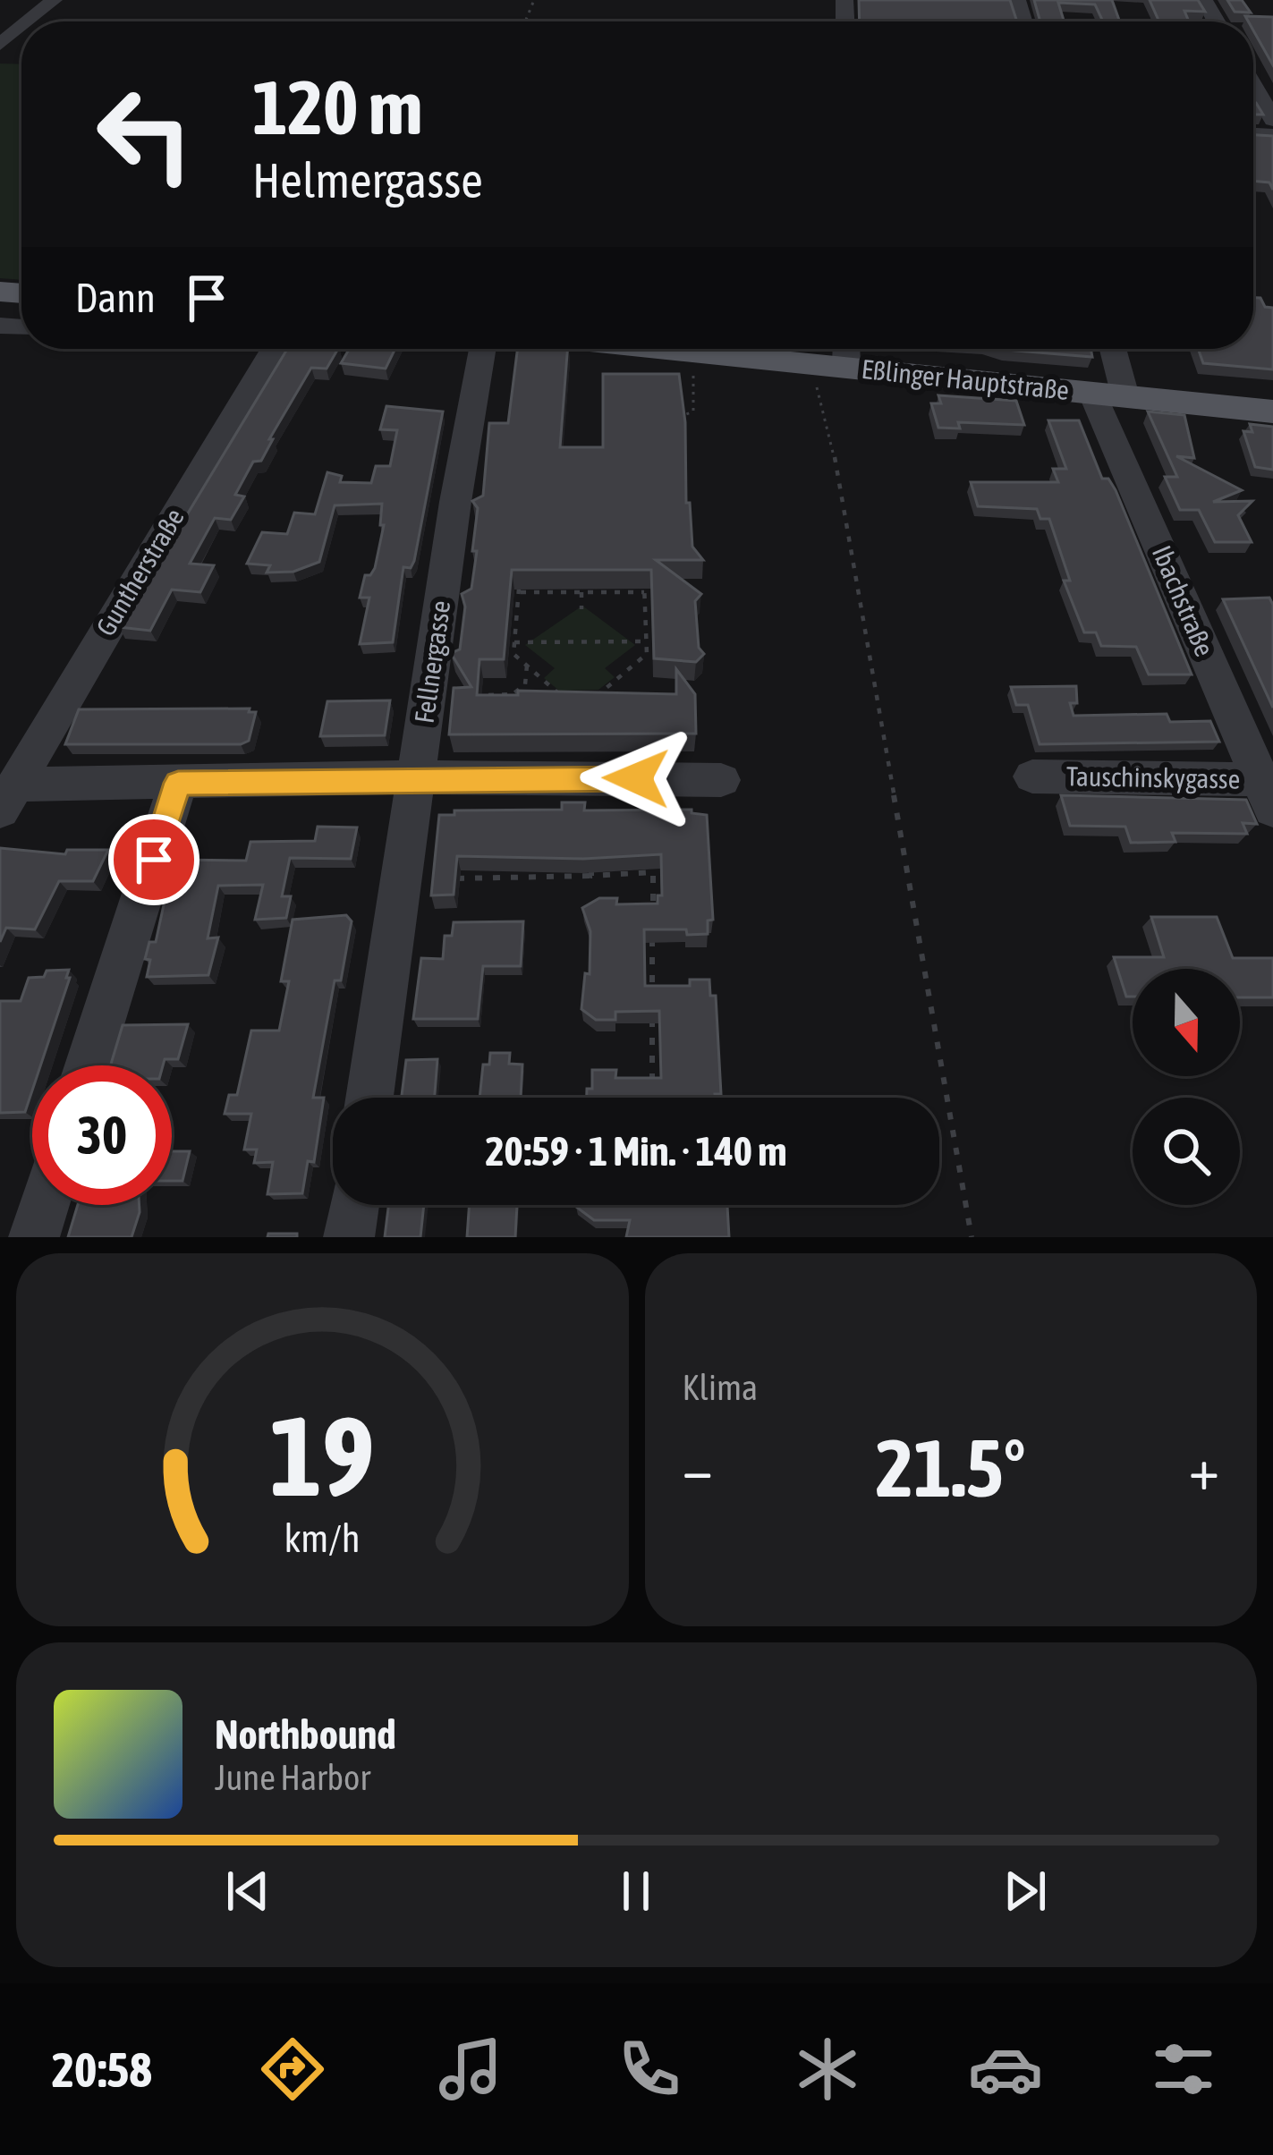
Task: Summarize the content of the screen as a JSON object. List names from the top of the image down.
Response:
{
  "streets": {
    "main road": ["Eßlinger Hauptstraße"],
    "street": [
      "Guntherstraße",
      "Ibachstraße",
      "Fellnergasse",
      "Tauschinskygasse"
    ]
  },
  "crossings": [
    ["Eßlinger Hauptstraße", "Ibachstraße"],
    ["Ibachstraße", "Tauschinskygasse"]
  ],
  "north": "bottom",
  "page": {
    "turn": ["120 m", "Helmergasse"],
    "then": "Dann",
    "limit": "30",
    "trip": "20:59 · 1 Min. · 140 m",
    "tile": "Klima",
    "heat": ["−", "21.5°", "+"],
    "song": ["Northbound", "June Harbor"],
    "tabs": "20:58",
    "gauge": ["19", "km/h"]
  }
}
